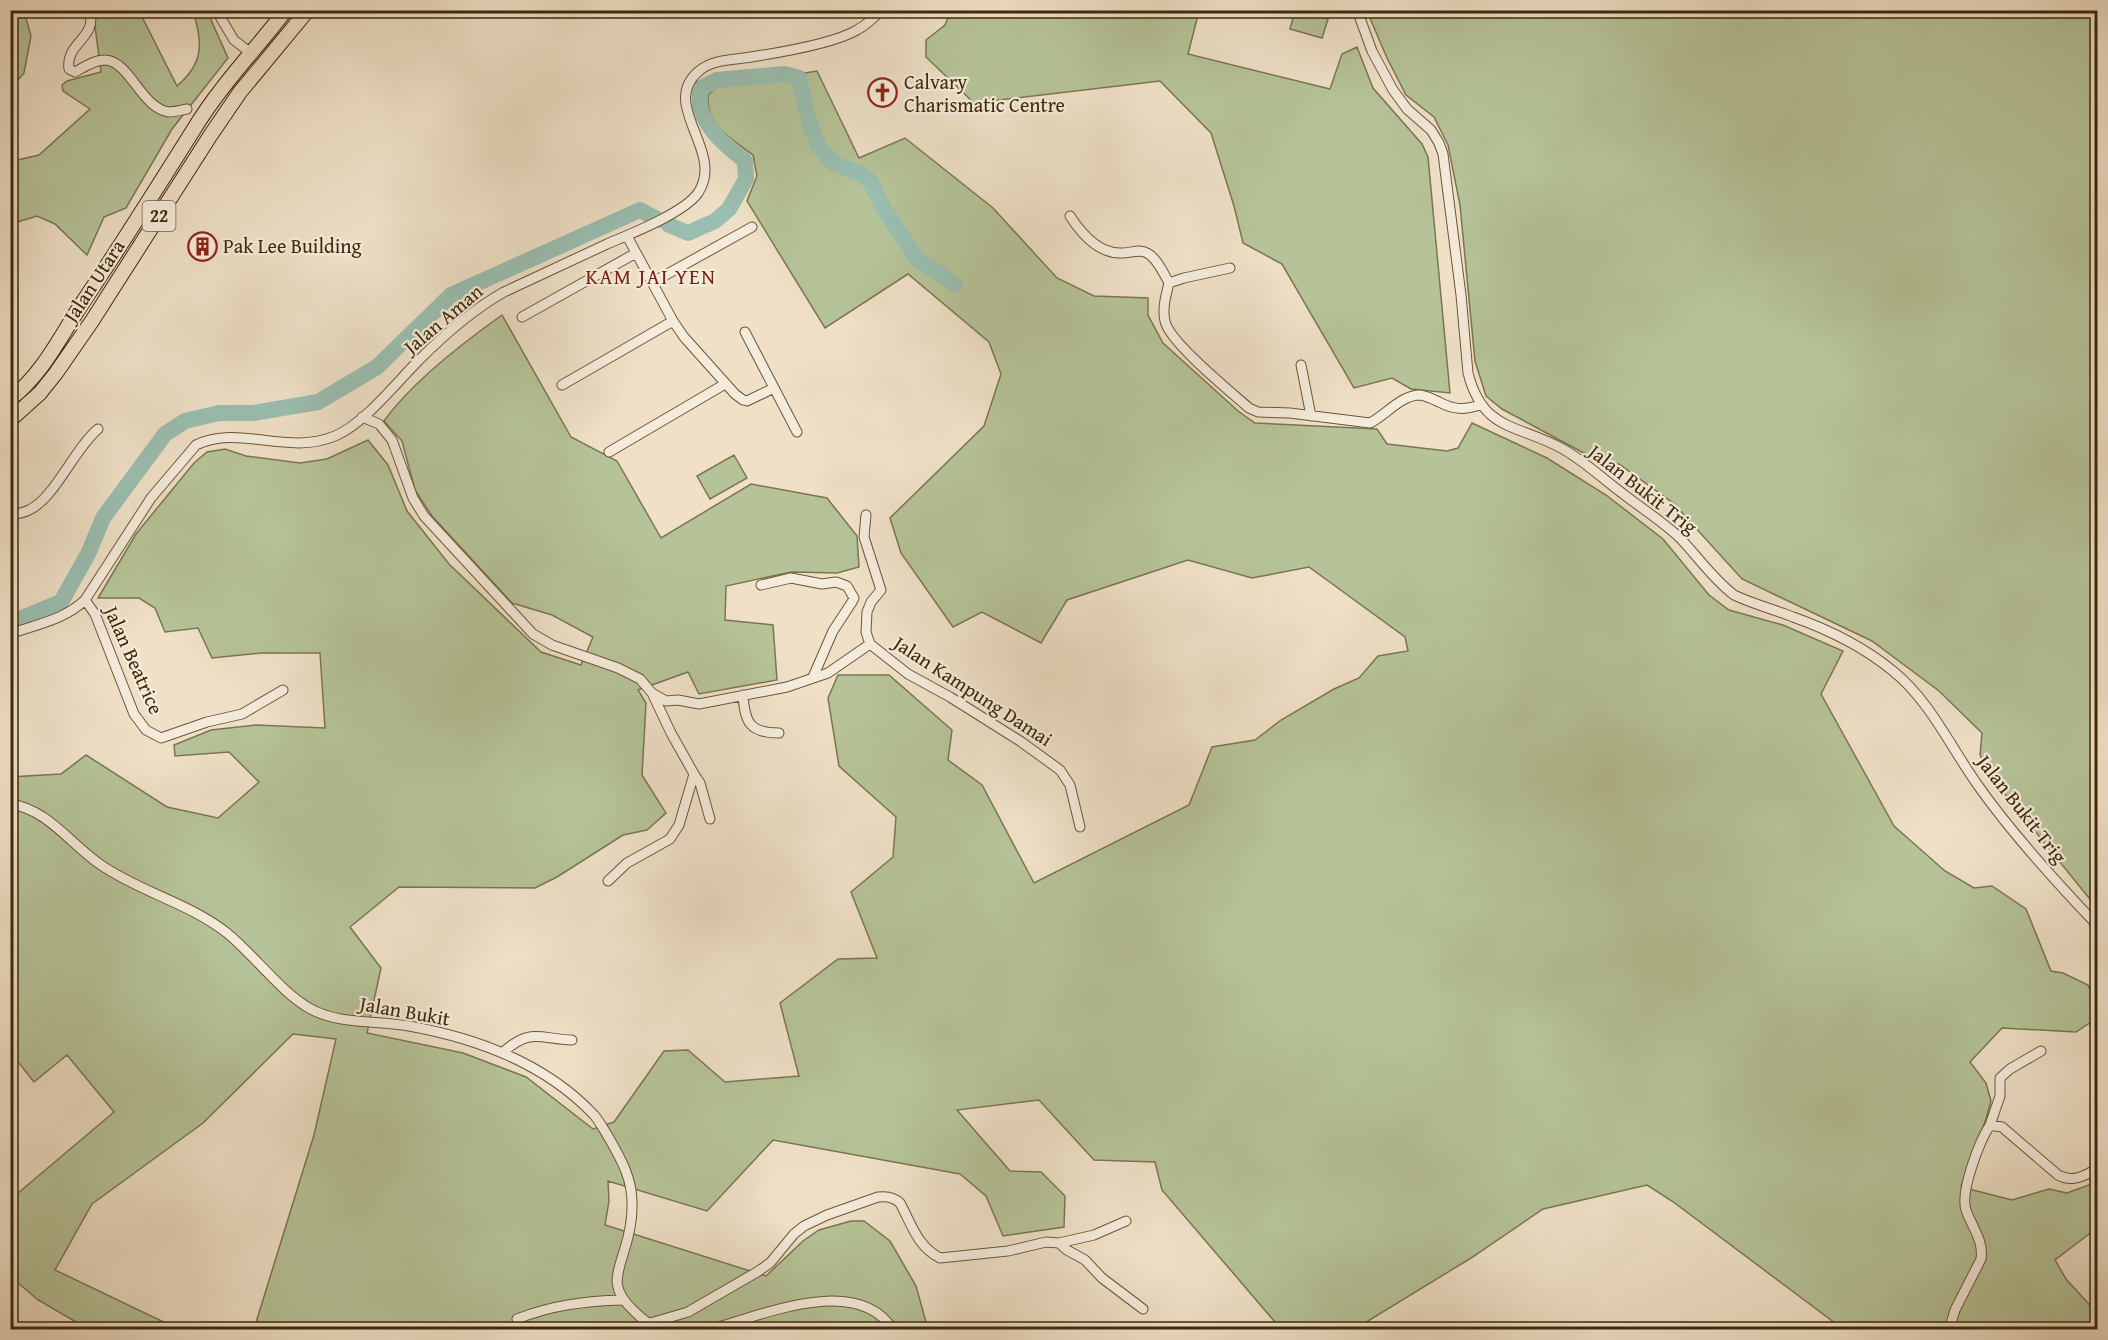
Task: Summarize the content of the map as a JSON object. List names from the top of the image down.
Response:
{
  "streets": {
    "highway": ["22", "Jalan Utara"],
    "street": [
      "Jalan Aman",
      "Jalan Bukit Trig",
      "Jalan Beatrice",
      "Jalan Kampung Damai",
      "Jalan Bukit"
    ]
  },
  "crossings": [
    ["Jalan Aman", "Jalan Beatrice"]
  ],
  "districts": ["KAM JAI YEN"],
  "places": {
    "church": ["Calvary Charismatic Centre"],
    "building": ["Pak Lee Building"]
  }
}
